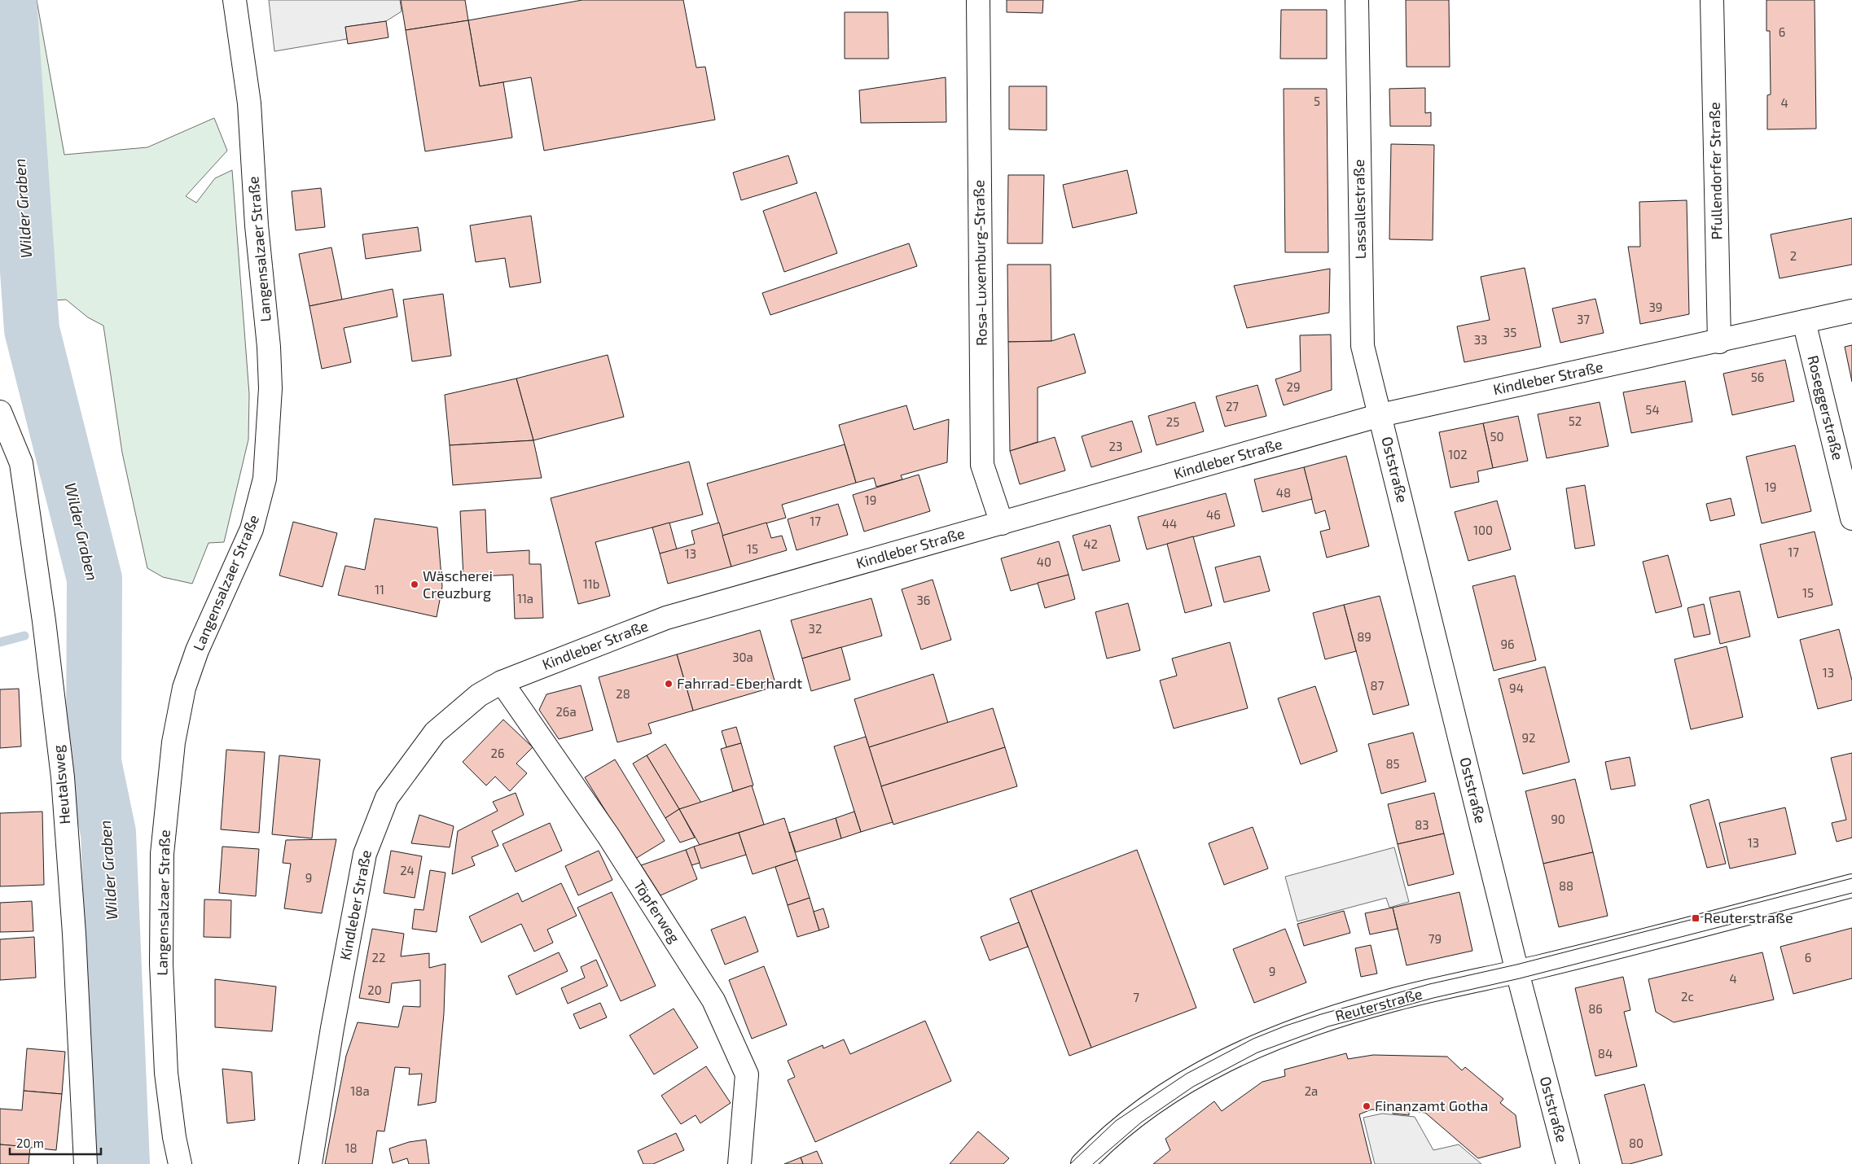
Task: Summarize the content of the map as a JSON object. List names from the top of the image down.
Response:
{
  "streets": {
    "street": [
      "Pfullendorfer Straße",
      "Lassallestraße",
      "Langensalzaer Straße",
      "Rosa-Luxemburg-Straße",
      "Kindleber Straße",
      "Roseggerstraße",
      "Oststraße",
      "Heutalsweg",
      "Töpferweg",
      "Reuterstraße"
    ]
  },
  "crossings": [
    ["Pfullendorfer Straße", "Kindleber Straße"],
    ["Lassallestraße", "Kindleber Straße"],
    ["Lassallestraße", "Oststraße"],
    ["Rosa-Luxemburg-Straße", "Kindleber Straße"],
    ["Kindleber Straße", "Roseggerstraße"],
    ["Kindleber Straße", "Oststraße"],
    ["Kindleber Straße", "Töpferweg"],
    ["Oststraße", "Reuterstraße"]
  ],
  "water": ["Wilder Graben"],
  "places": {
    "other": ["Wäscherei Creuzburg", "Fahrrad-Eberhardt", "Finanzamt Gotha"],
    "transit": ["Reuterstraße"]
  },
  "house_numbers": [
    "6",
    "5",
    "4",
    "2",
    "39",
    "37",
    "35",
    "33",
    "56",
    "29",
    "27",
    "54",
    "52",
    "25",
    "50",
    "23",
    "102",
    "19",
    "48",
    "19",
    "46",
    "17",
    "44",
    "100",
    "42",
    "15",
    "17",
    "13",
    "40",
    "11b",
    "11",
    "15",
    "11a",
    "36",
    "32",
    "89",
    "96",
    "30a",
    "13",
    "87",
    "94",
    "28",
    "26a",
    "92",
    "26",
    "85",
    "90",
    "83",
    "13",
    "24",
    "9",
    "88",
    "79",
    "22",
    "6",
    "9",
    "4",
    "20",
    "2c",
    "7",
    "86",
    "84",
    "18a",
    "2a",
    "80",
    "18"
  ],
  "scale_bar": "20 m"
}
